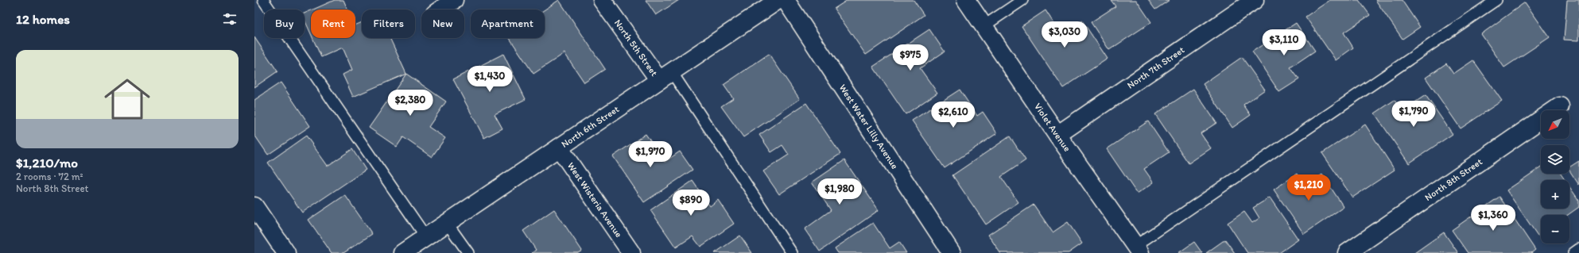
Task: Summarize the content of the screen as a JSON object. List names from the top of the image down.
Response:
{
  "streets": {
    "street": [
      "North 5th Street",
      "North 7th Street",
      "North 6th Street",
      "West Water Lilly Avenue",
      "Violet Avenue",
      "North 8th Street",
      "West Wisteria Avenue"
    ]
  },
  "crossings": [
    ["North 5th Street", "North 6th Street"],
    ["North 7th Street", "Violet Avenue"],
    ["North 6th Street", "West Wisteria Avenue"]
  ],
  "north": "bottom left",
  "page": {
    "heading": "12 homes",
    "chip": [
      "Buy",
      "Rent",
      "Filters",
      "New",
      "Apartment"
    ],
    "price": [
      "$3,030",
      "$3,110",
      "$975",
      "$1,430",
      "$2,380",
      "$1,790",
      "$2,610",
      "$1,970",
      "$1,210",
      "$1,980",
      "$890",
      "$1,360"
    ],
    "list": [
      {
        "name": "$1,210/mo",
        "note": "2 rooms · 72 m² · North 8th Street"
      }
    ],
    "map_buttons": ["+", "−"]
  }
}
